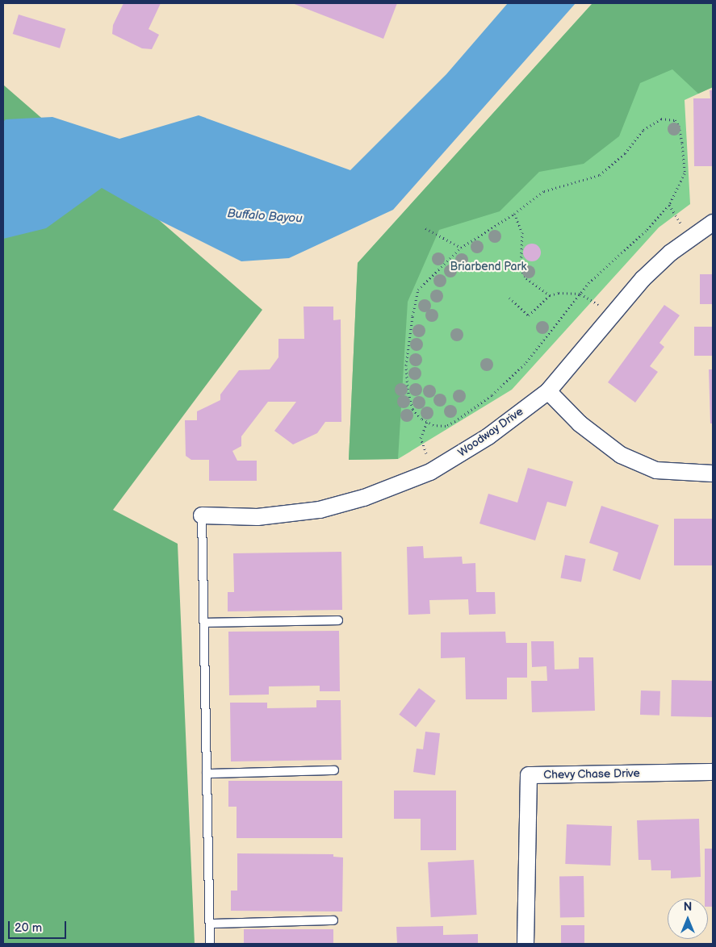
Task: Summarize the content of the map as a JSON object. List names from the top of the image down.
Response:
{
  "streets": {
    "street": ["Woodway Drive", "Chevy Chase Drive"]
  },
  "water": ["Buffalo Bayou"],
  "parks": ["Briarbend Park"],
  "scale_bar": "20 m",
  "north": "top"
}
